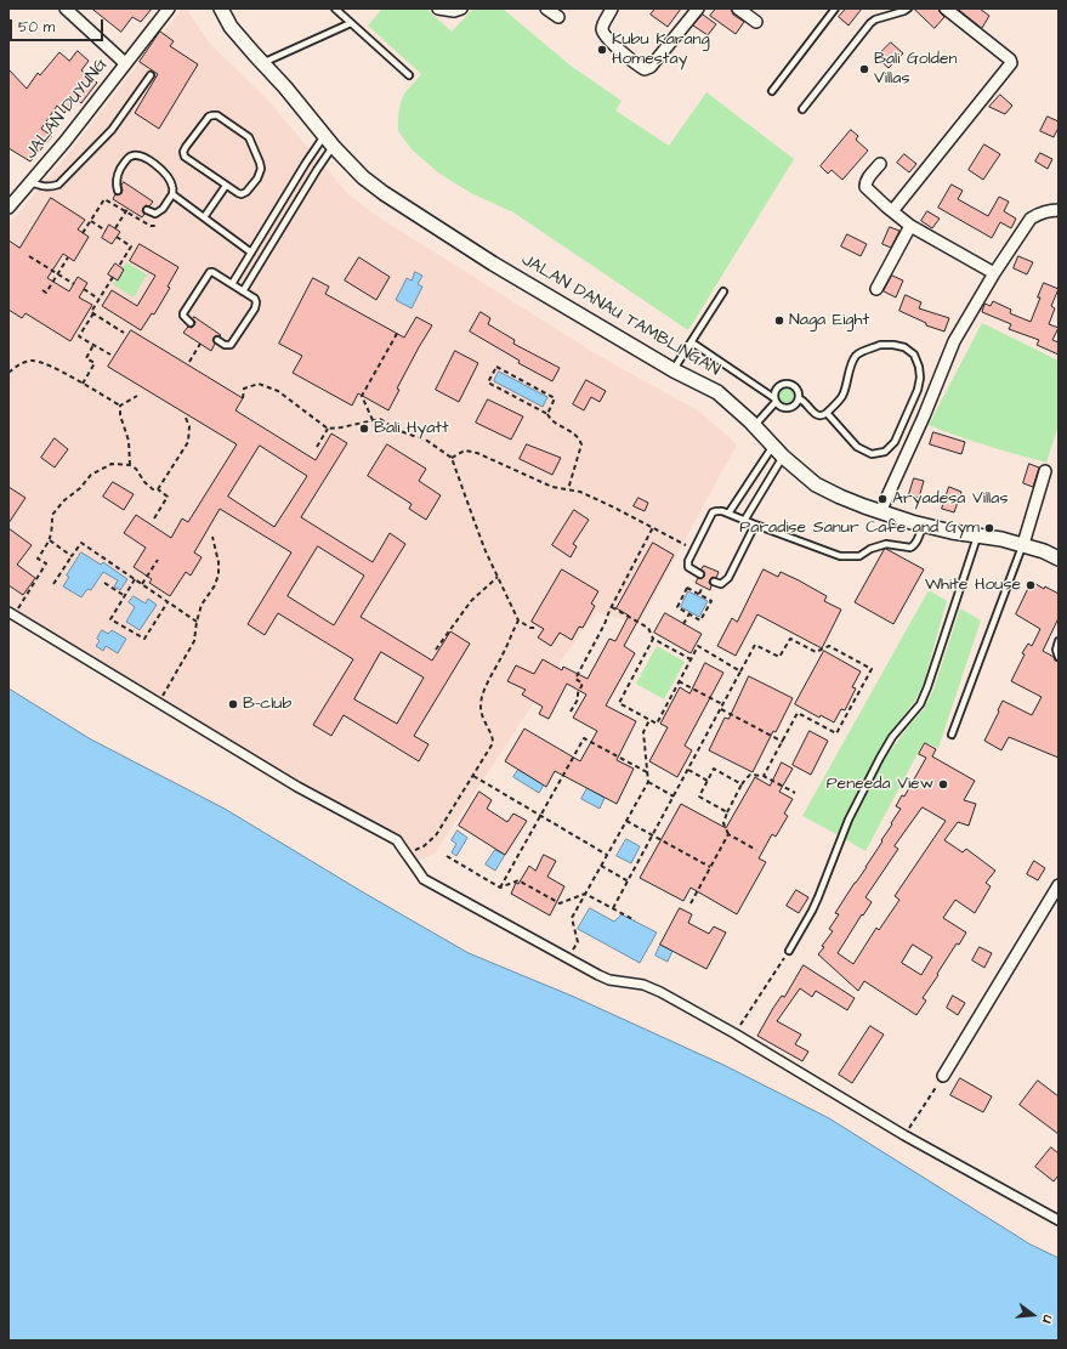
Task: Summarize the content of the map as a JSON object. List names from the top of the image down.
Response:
{
  "streets": {
    "street": ["JALAN DUYUNG", "JALAN DANAU TAMBLINGAN"]
  },
  "places": [
    "Kubu Karang Homestay",
    "Bali Golden Villas",
    "Naga Eight",
    "Bali Hyatt",
    "Aryadesa Villas",
    "Paradise Sanur Cafe and Gym",
    "White House",
    "B-club",
    "Peneeda View"
  ],
  "scale_bar": "50 m",
  "north": "right"
}
